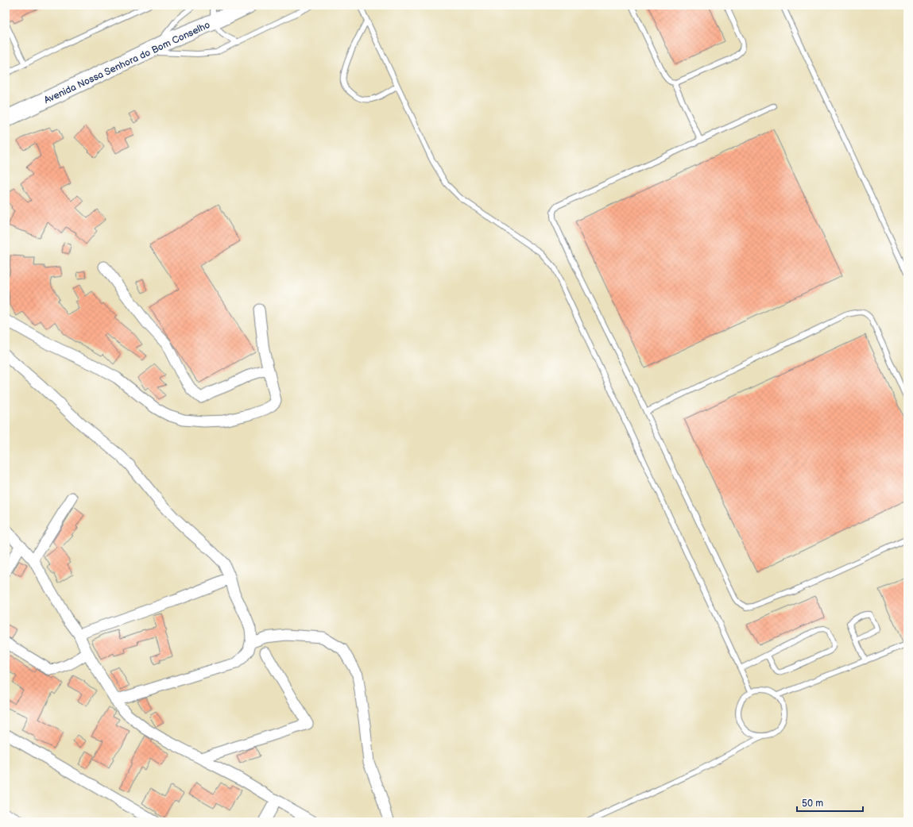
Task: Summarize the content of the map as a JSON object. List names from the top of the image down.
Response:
{
  "streets": {
    "main road": ["Avenida Nossa Senhora do Bom Conselho"]
  },
  "scale_bar": "50 m"
}
